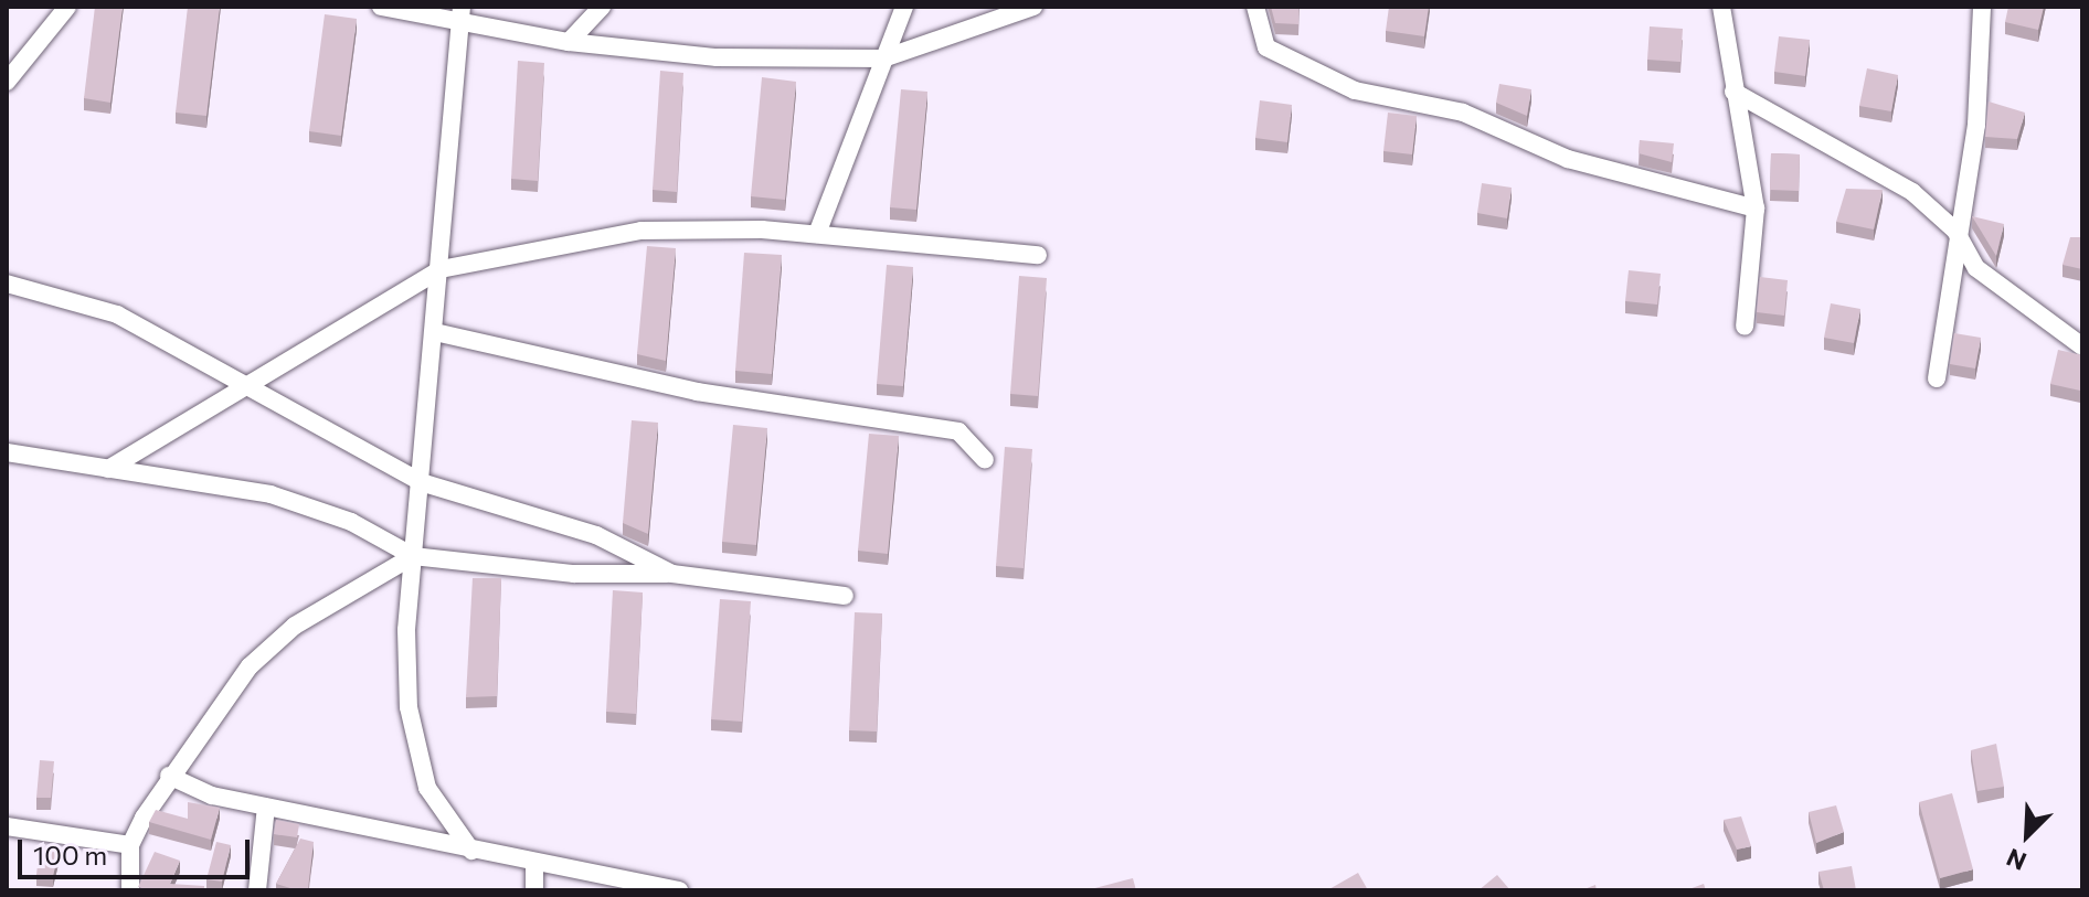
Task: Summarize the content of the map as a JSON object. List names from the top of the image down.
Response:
{
  "scale_bar": "100 m",
  "north": "bottom left"
}
